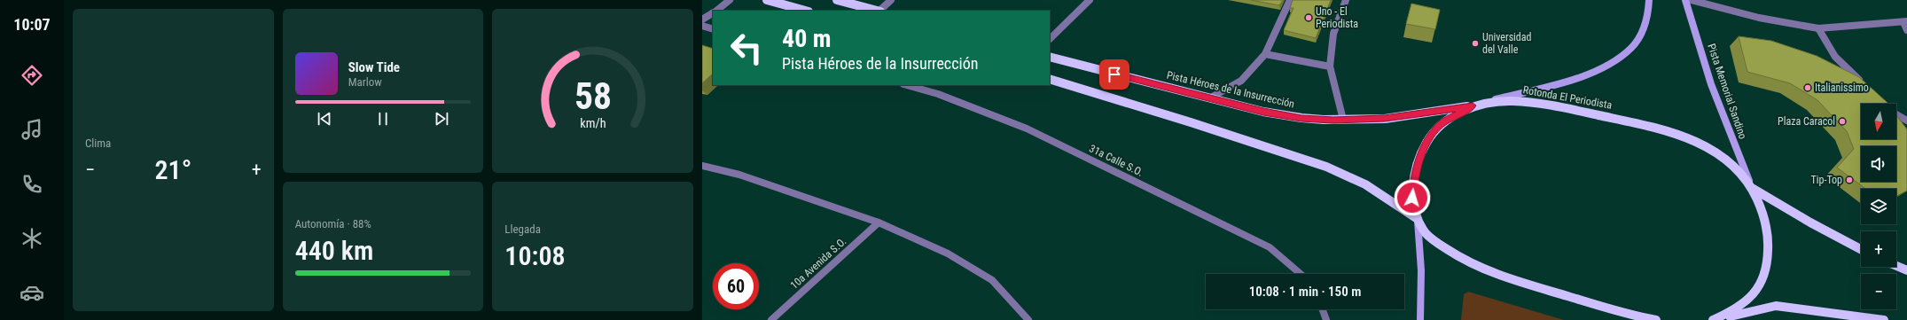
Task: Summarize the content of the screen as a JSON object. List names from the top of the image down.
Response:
{
  "streets": {
    "main road": ["Pista Héroes de la Insurrección", "Pista Memorial Sandino", "Rotonda El Periodista"],
    "street": ["31a Calle S.O.", "10a Avenida S.O."]
  },
  "crossings": [
    ["Pista Héroes de la Insurrección", "Rotonda El Periodista"],
    ["Pista Memorial Sandino", "Rotonda El Periodista"]
  ],
  "places": [
    "Uno - El Periodista",
    "Universidad del Valle",
    "Italianissimo",
    "Plaza Caracol",
    "Tip-Top"
  ],
  "north": "bottom",
  "page": {
    "tabs": "10:07",
    "tile": [
      "Clima",
      ["Autonomía · 88%", "440 km"],
      ["Llegada", "10:08"]
    ],
    "turn": ["40 m", "Pista Héroes de la Insurrección"],
    "song": ["Slow Tide", "Marlow"],
    "map_buttons": ["+", "−"],
    "heat": ["−", "21°", "+"],
    "limit": "60",
    "trip": "10:08 · 1 min · 150 m",
    "gauge": ["58", "km/h"]
  }
}
